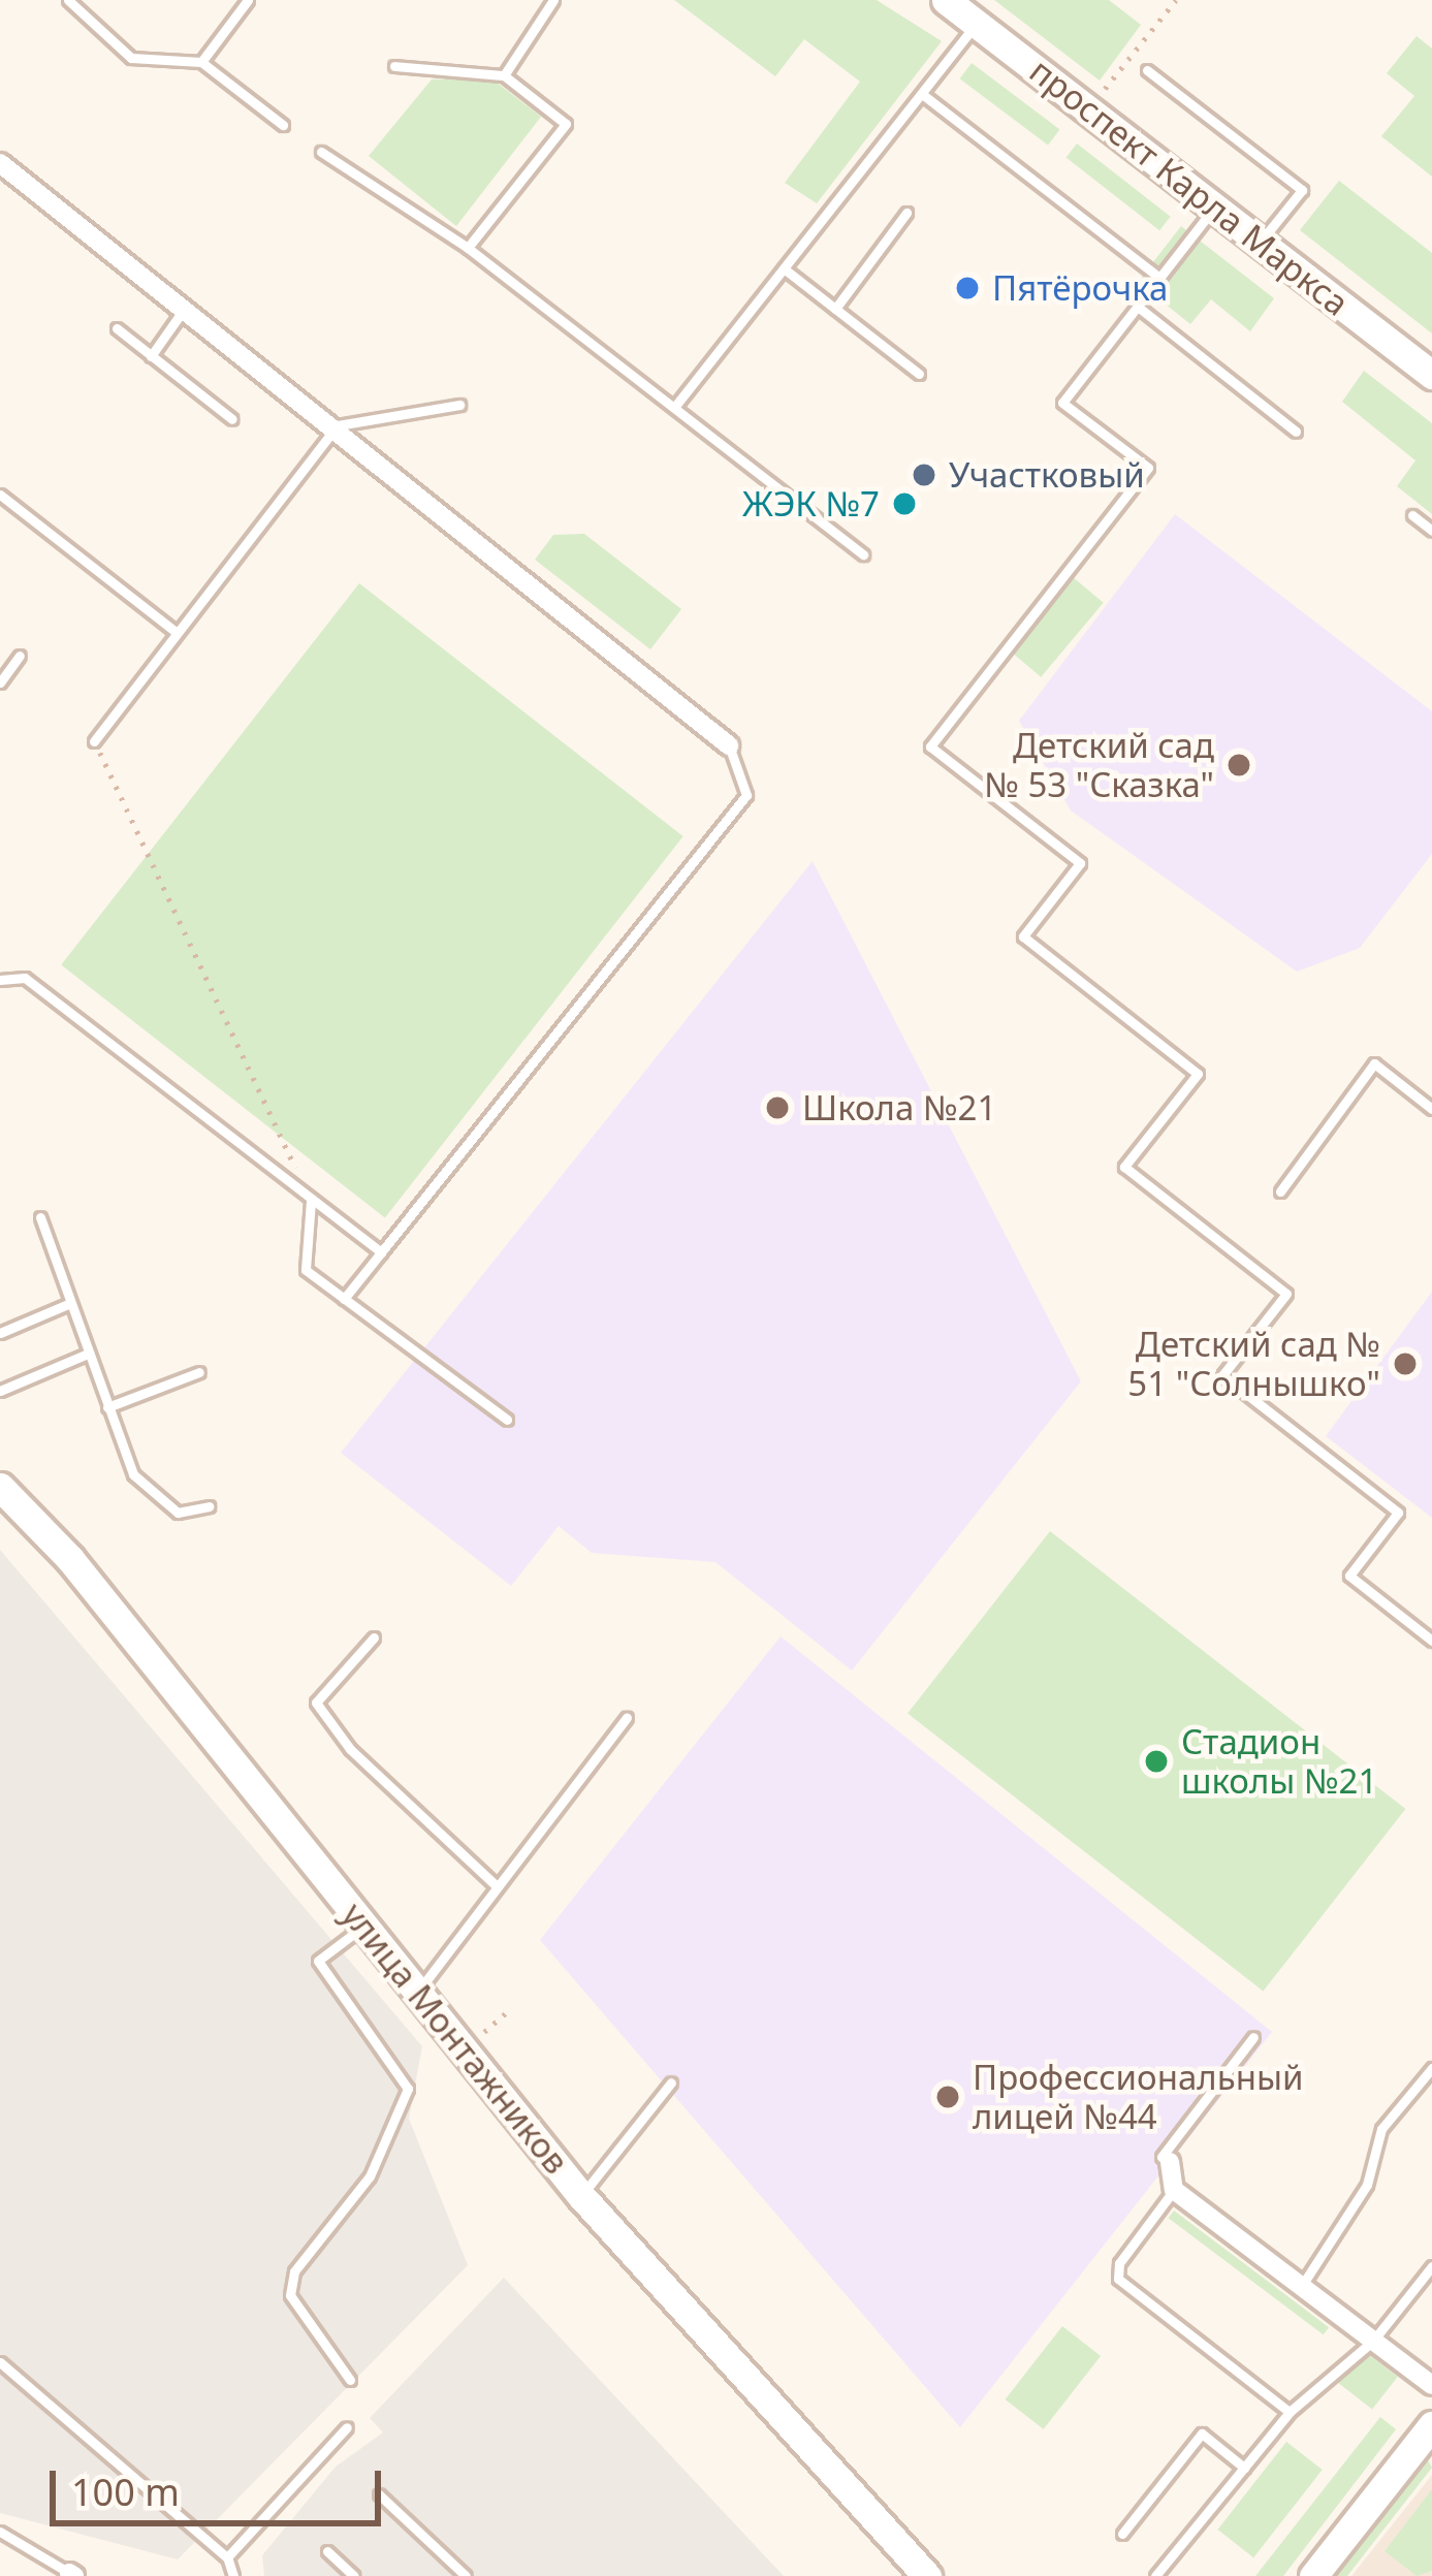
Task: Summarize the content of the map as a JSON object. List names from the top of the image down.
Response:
{
  "streets": {
    "street": ["проспект Карла Маркса", "улица Монтажников"]
  },
  "places": [
    "Пятёрочка",
    "Участковый",
    "ЖЭК №7",
    "Детский сад № 53 \"Сказка\"",
    "Школа №21",
    "Детский сад № 51 \"Солнышко\"",
    "Стадион школы №21",
    "Профессиональный лицей №44"
  ],
  "scale_bar": "100 m"
}
